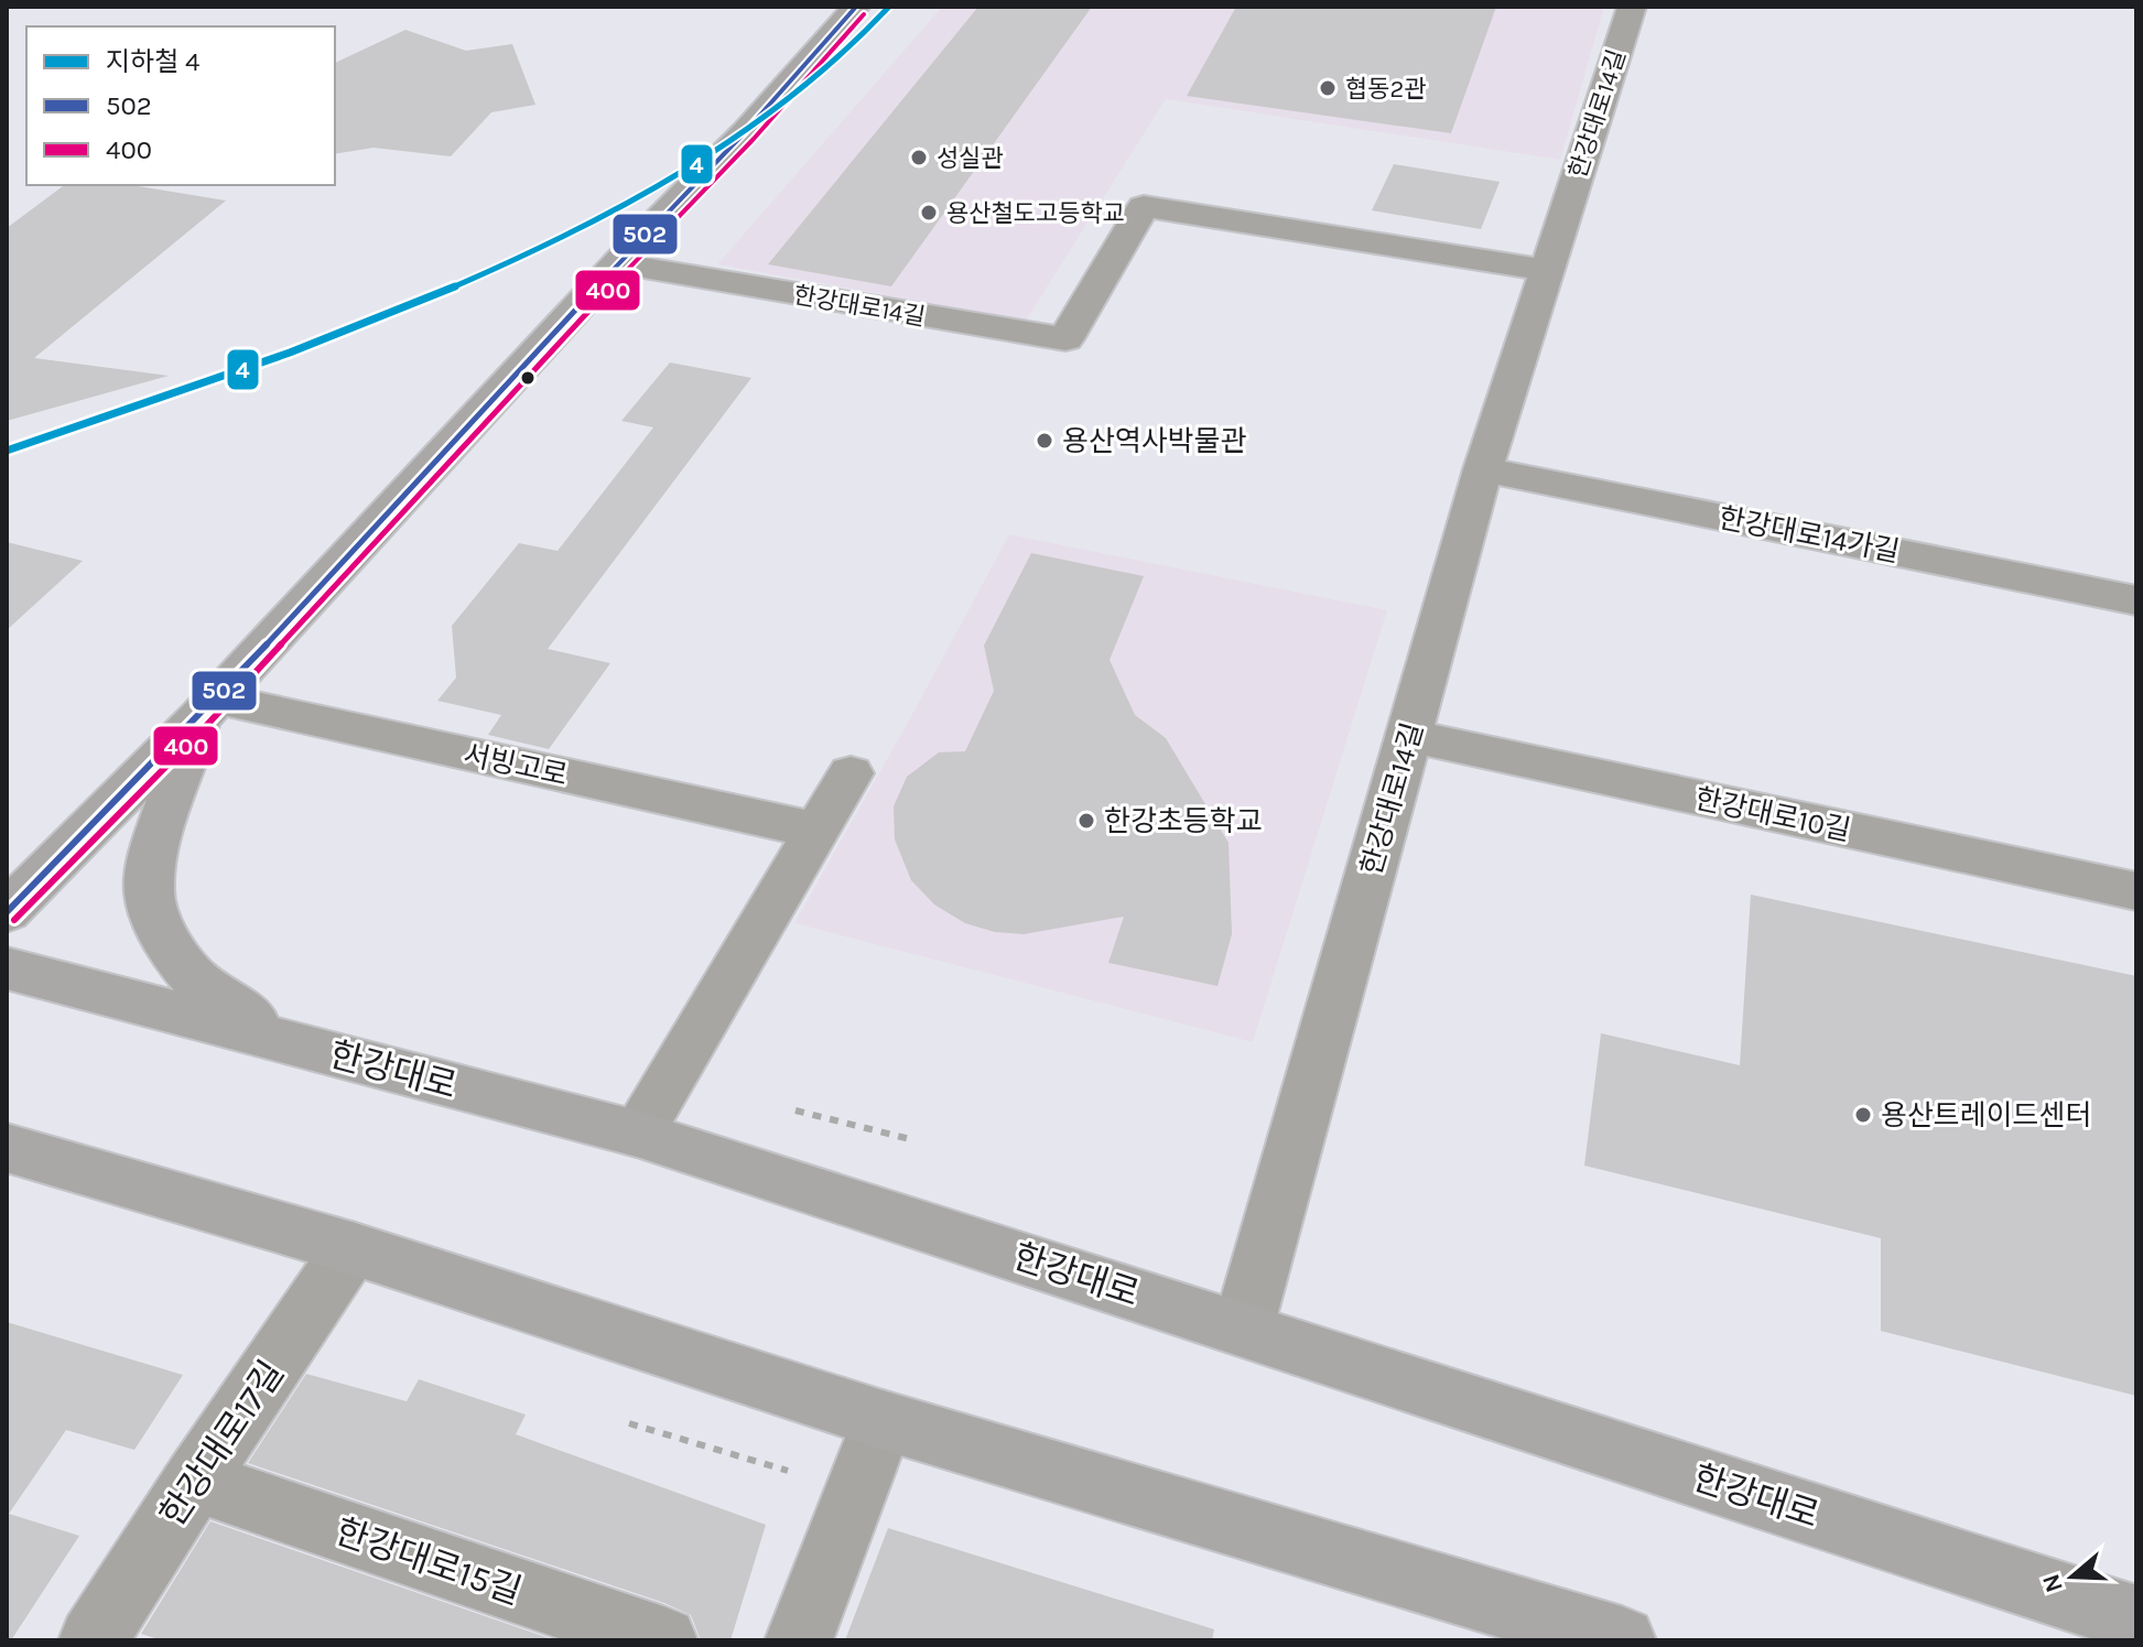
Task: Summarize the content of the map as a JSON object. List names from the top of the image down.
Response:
{
  "streets": {
    "main road": ["한강대로"],
    "street": [
      "한강대로14길",
      "한강대로14가길",
      "서빙고로",
      "한강대로10길",
      "한강대로17길",
      "한강대로15길"
    ]
  },
  "crossings": [
    ["한강대로14길", "한강대로14가길"],
    ["한강대로14길", "한강대로10길"],
    ["한강대로14길", "한강대로"],
    ["한강대로17길", "한강대로15길"]
  ],
  "places": [
    "협동2관",
    "성실관",
    "용산철도고등학교",
    "용산역사박물관",
    "한강초등학교",
    "용산트레이드센터"
  ],
  "lines": ["metro line 4", "transit line 502", "transit line 400"],
  "legend": ["지하철 4", "502", "400"],
  "north": "left"
}
